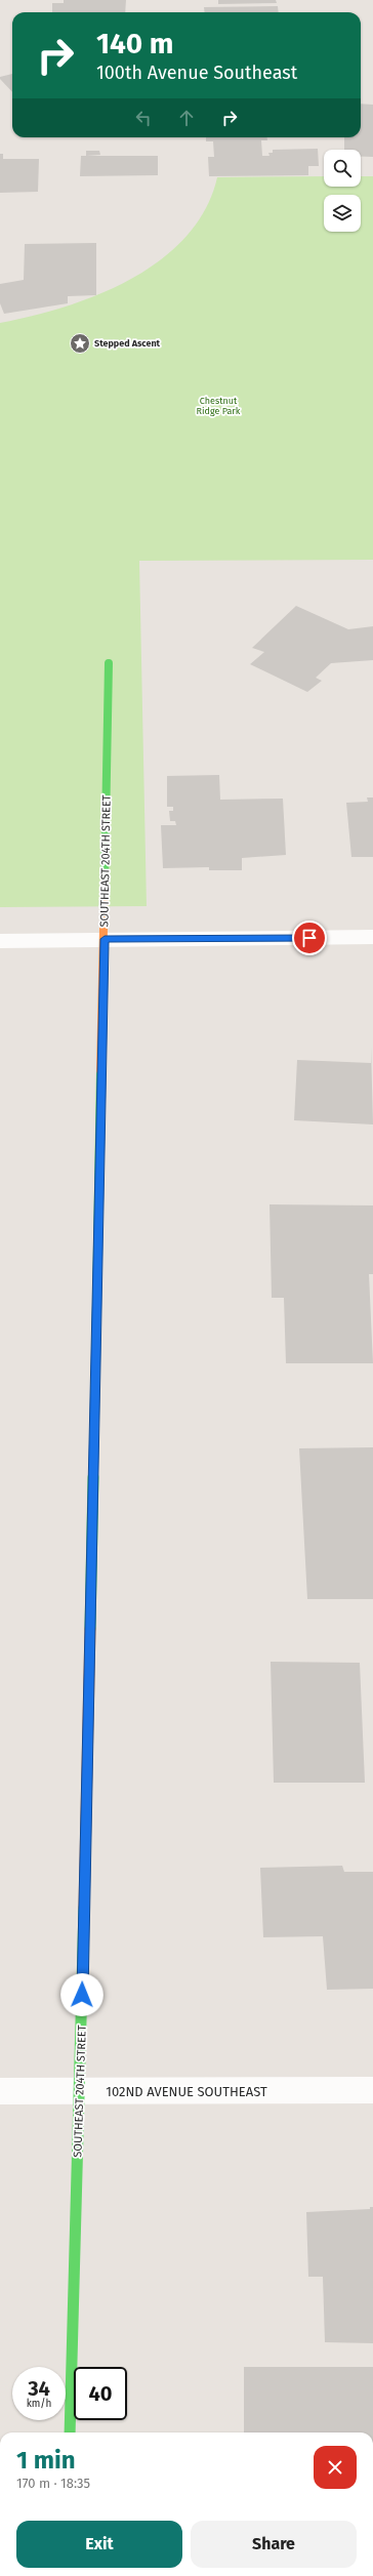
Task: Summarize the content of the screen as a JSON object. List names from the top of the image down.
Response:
{
  "streets": {
    "street": ["SOUTHEAST 204TH STREET", "102ND AVENUE SOUTHEAST"]
  },
  "crossings": [
    ["SOUTHEAST 204TH STREET", "102ND AVENUE SOUTHEAST"]
  ],
  "parks": ["Chestnut Ridge Park"],
  "places": {
    "place": ["Stepped Ascent"]
  },
  "page": {
    "turn": ["140 m", "100th Avenue Southeast"],
    "speed": "34 km/h",
    "limit": "40",
    "heading": ["1 min", "170 m · 18:35"],
    "buttons": ["Exit", "Share"]
  }
}
